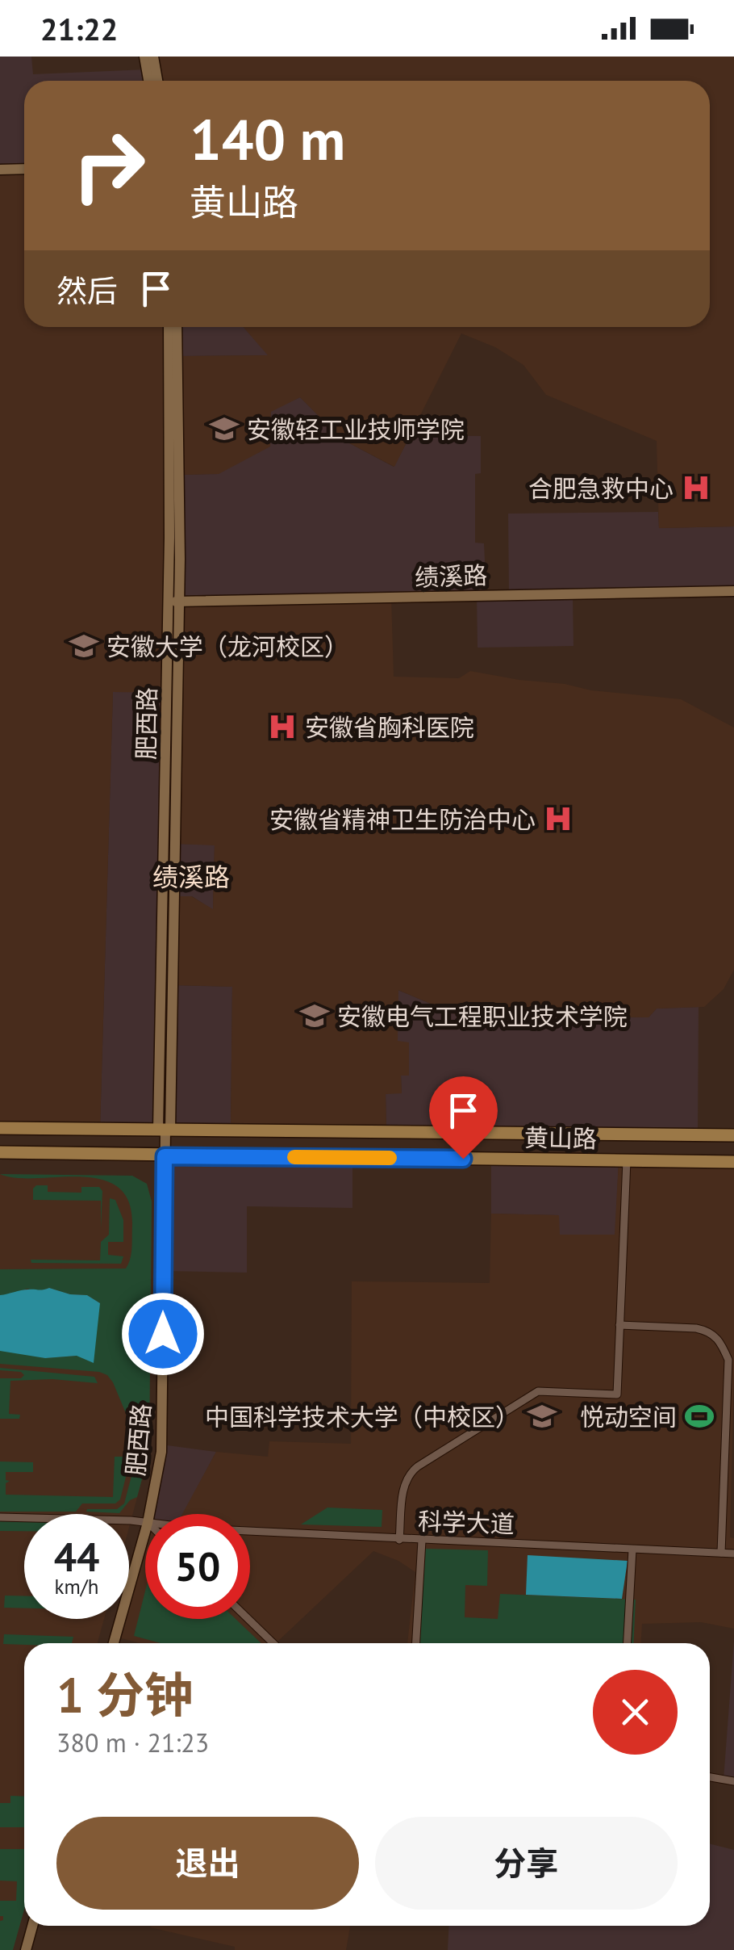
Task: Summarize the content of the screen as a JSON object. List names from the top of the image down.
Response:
{
  "streets": {
    "main road": ["绩溪路", "肥西路", "黄山路"],
    "street": ["科学大道"]
  },
  "crossings": [
    ["绩溪路", "肥西路"],
    ["肥西路", "黄山路"]
  ],
  "districts": ["绩溪路"],
  "places": {
    "school or university": [
      "安徽轻工业技师学院",
      "安徽大学（龙河校区）",
      "安徽电气工程职业技术学院",
      "中国科学技术大学（中校区）"
    ],
    "hospital": ["合肥急救中心", "安徽省胸科医院", "安徽省精神卫生防治中心"],
    "sports": ["悦动空间"]
  },
  "page": {
    "status": "21:22",
    "turn": ["140 m", "黄山路"],
    "then": "然后",
    "speed": "44 km/h",
    "limit": "50",
    "heading": ["1 分钟", "380 m · 21:23"],
    "buttons": ["退出", "分享"]
  }
}
